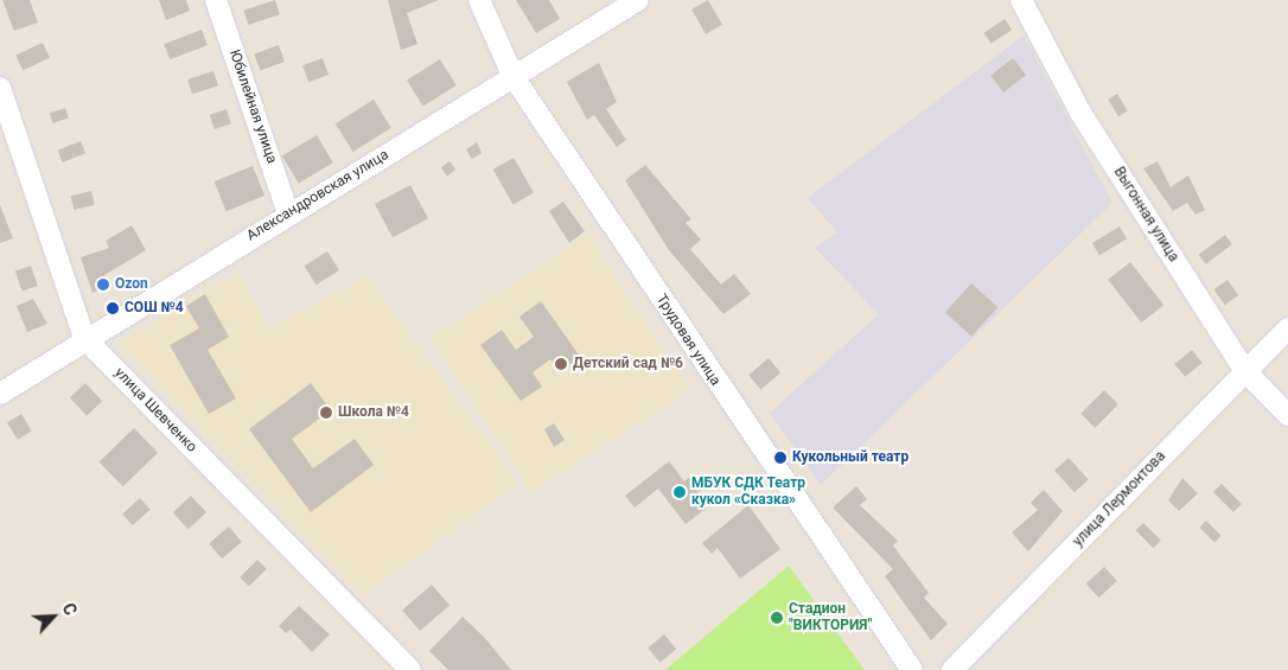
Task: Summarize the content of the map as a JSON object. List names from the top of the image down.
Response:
{
  "streets": {
    "street": [
      "Юбилейная улица",
      "Александровская улица",
      "Выгонная улица",
      "Трудовая улица",
      "улица Шевченко",
      "улица Лермонтова"
    ]
  },
  "crossings": [
    ["Юбилейная улица", "Александровская улица"],
    ["Александровская улица", "Трудовая улица"],
    ["Александровская улица", "улица Шевченко"],
    ["Выгонная улица", "улица Лермонтова"]
  ],
  "places": [
    "Ozon",
    "СОШ №4",
    "Детский сад №6",
    "Школа №4",
    "Кукольный театр",
    "МБУК СДК Театр кукол «Сказка»",
    "Стадион \"ВИКТОРИЯ\""
  ],
  "north": "top right"
}
